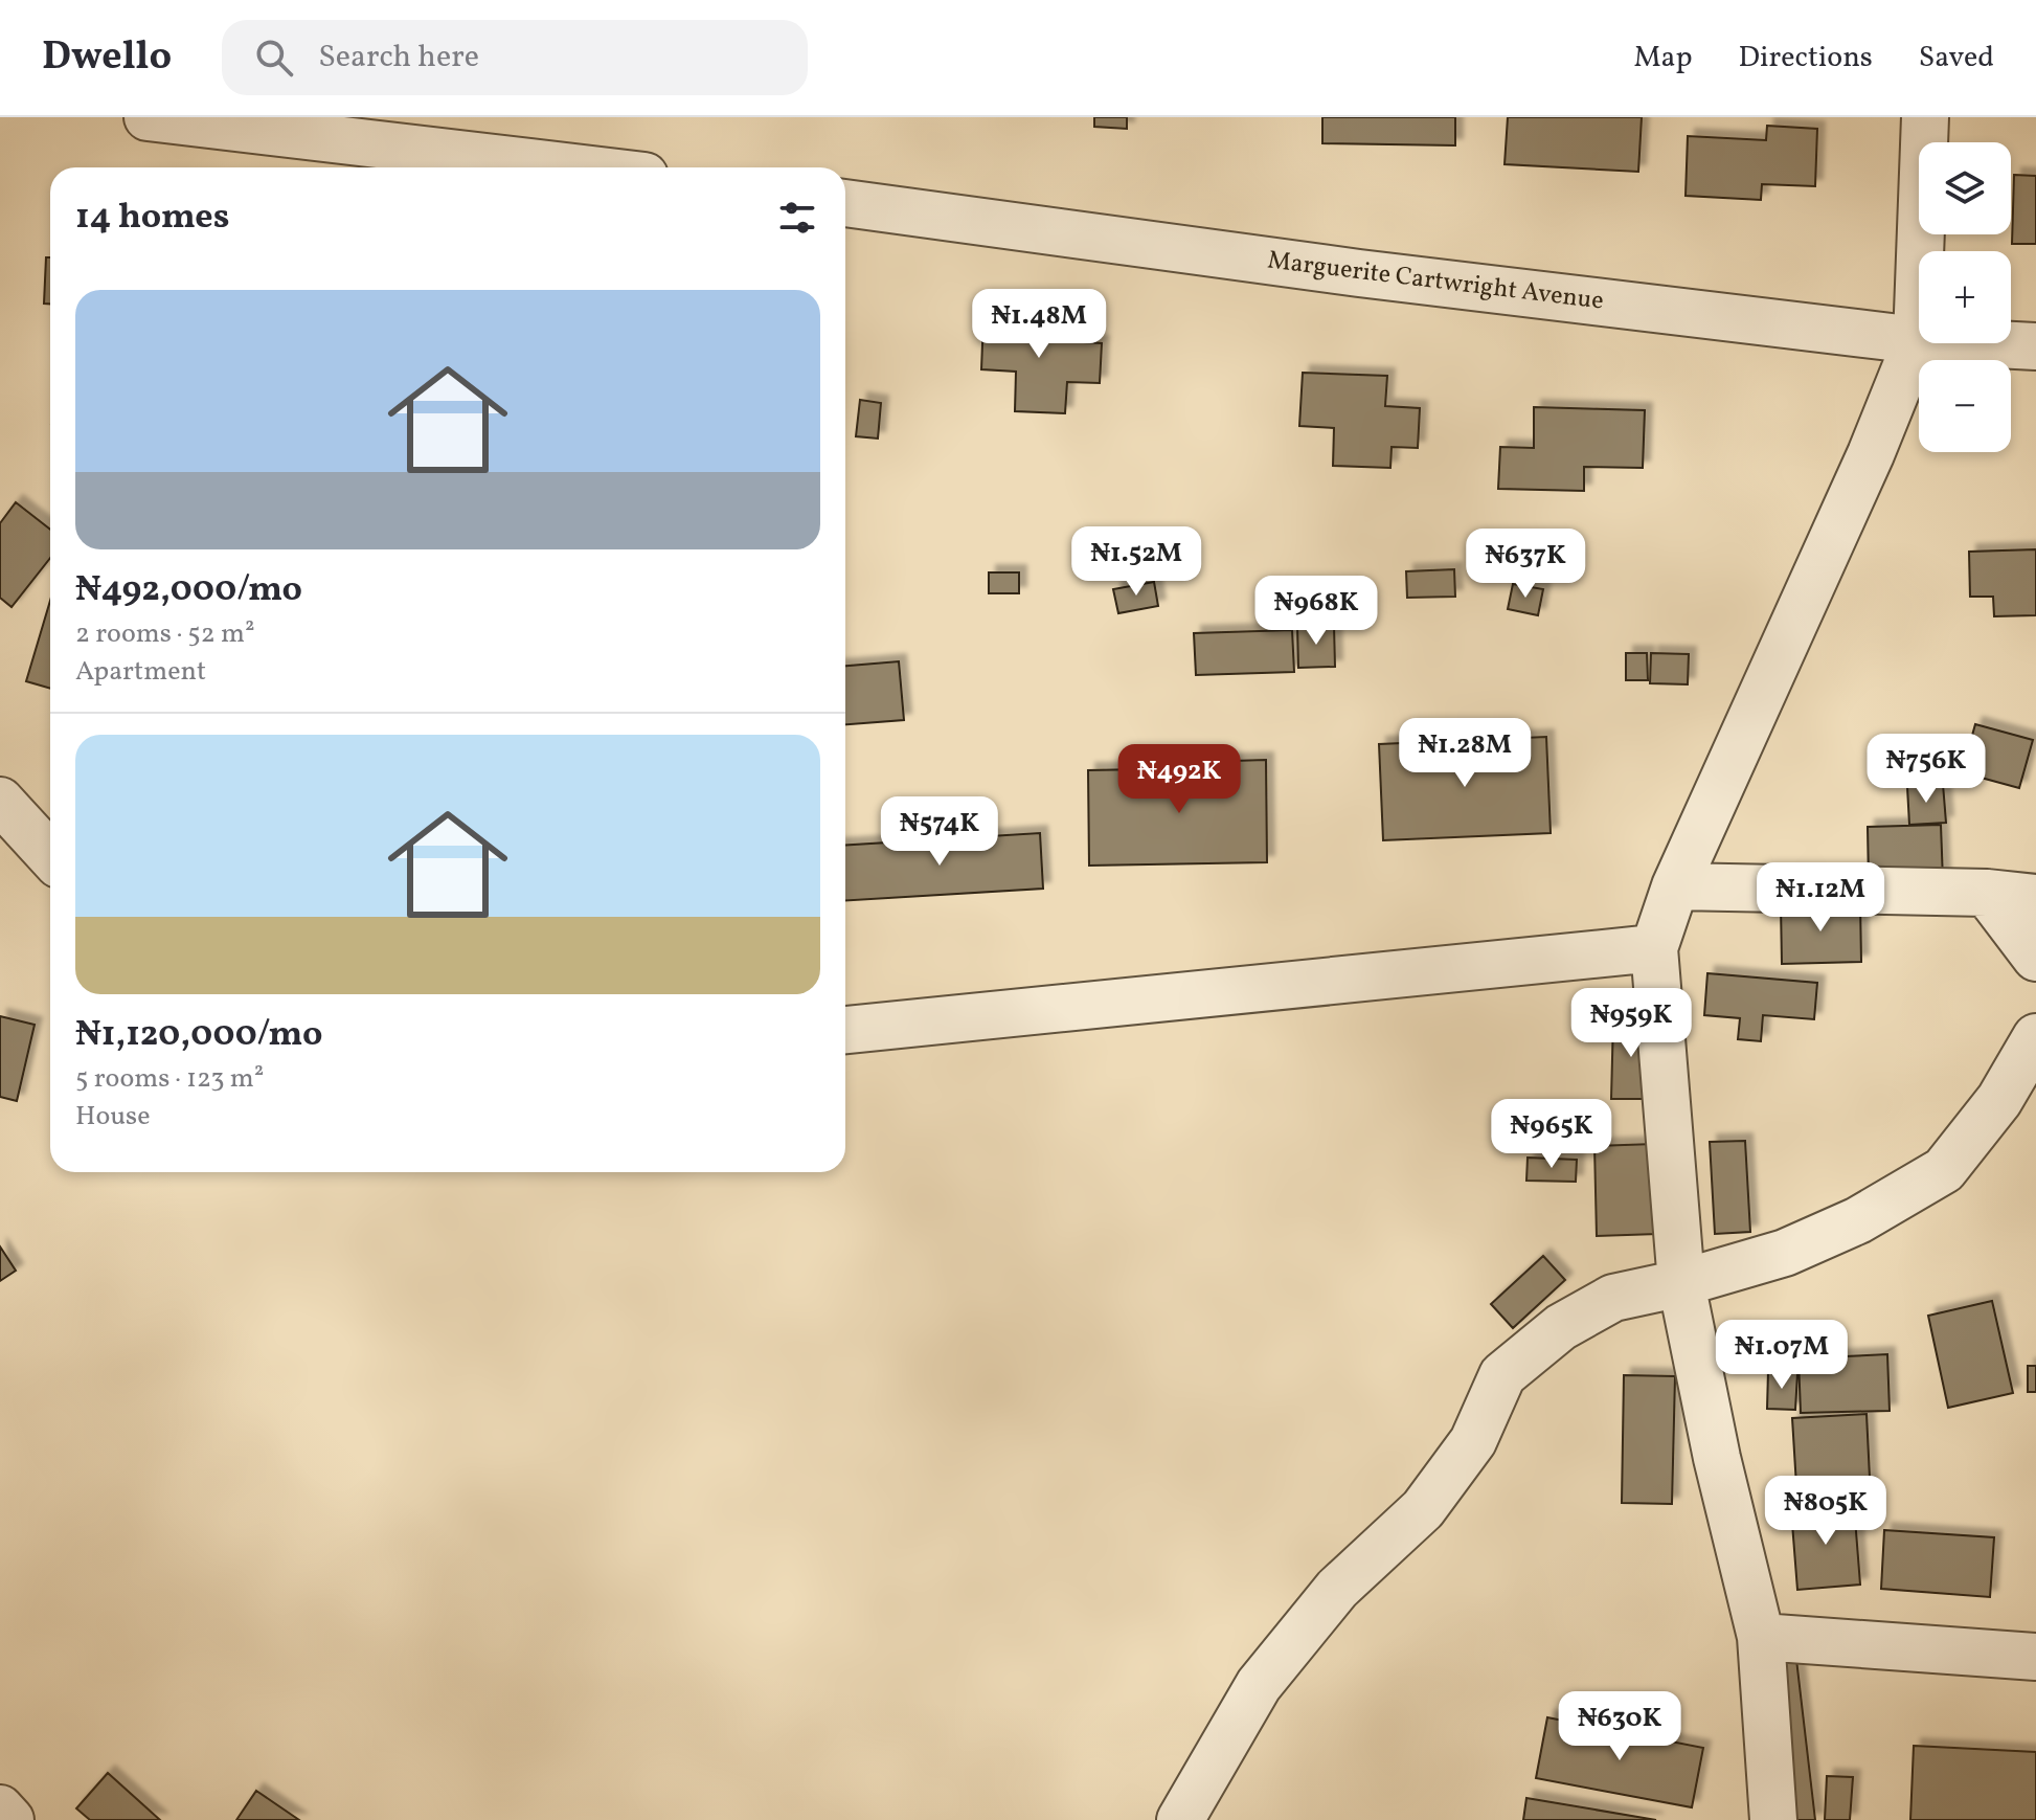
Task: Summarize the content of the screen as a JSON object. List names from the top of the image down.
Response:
{
  "streets": {
    "street": ["Marguerite Cartwright Avenue"]
  },
  "page": {
    "header": "Dwello",
    "search": "Search here",
    "nav": ["Map", "Directions", "Saved"],
    "map_buttons": ["+", "−"],
    "heading": "14 homes",
    "list": [
      {
        "name": "₦492,000/mo",
        "note": "2 rooms · 52 m² · Apartment"
      },
      {
        "name": "₦1,120,000/mo",
        "note": "5 rooms · 123 m² · House"
      }
    ],
    "price": [
      "₦1.48M",
      "₦1.52M",
      "₦637K",
      "₦968K",
      "₦1.28M",
      "₦756K",
      "₦492K",
      "₦574K",
      "₦1.12M",
      "₦959K",
      "₦965K",
      "₦1.07M",
      "₦805K",
      "₦630K"
    ]
  }
}
